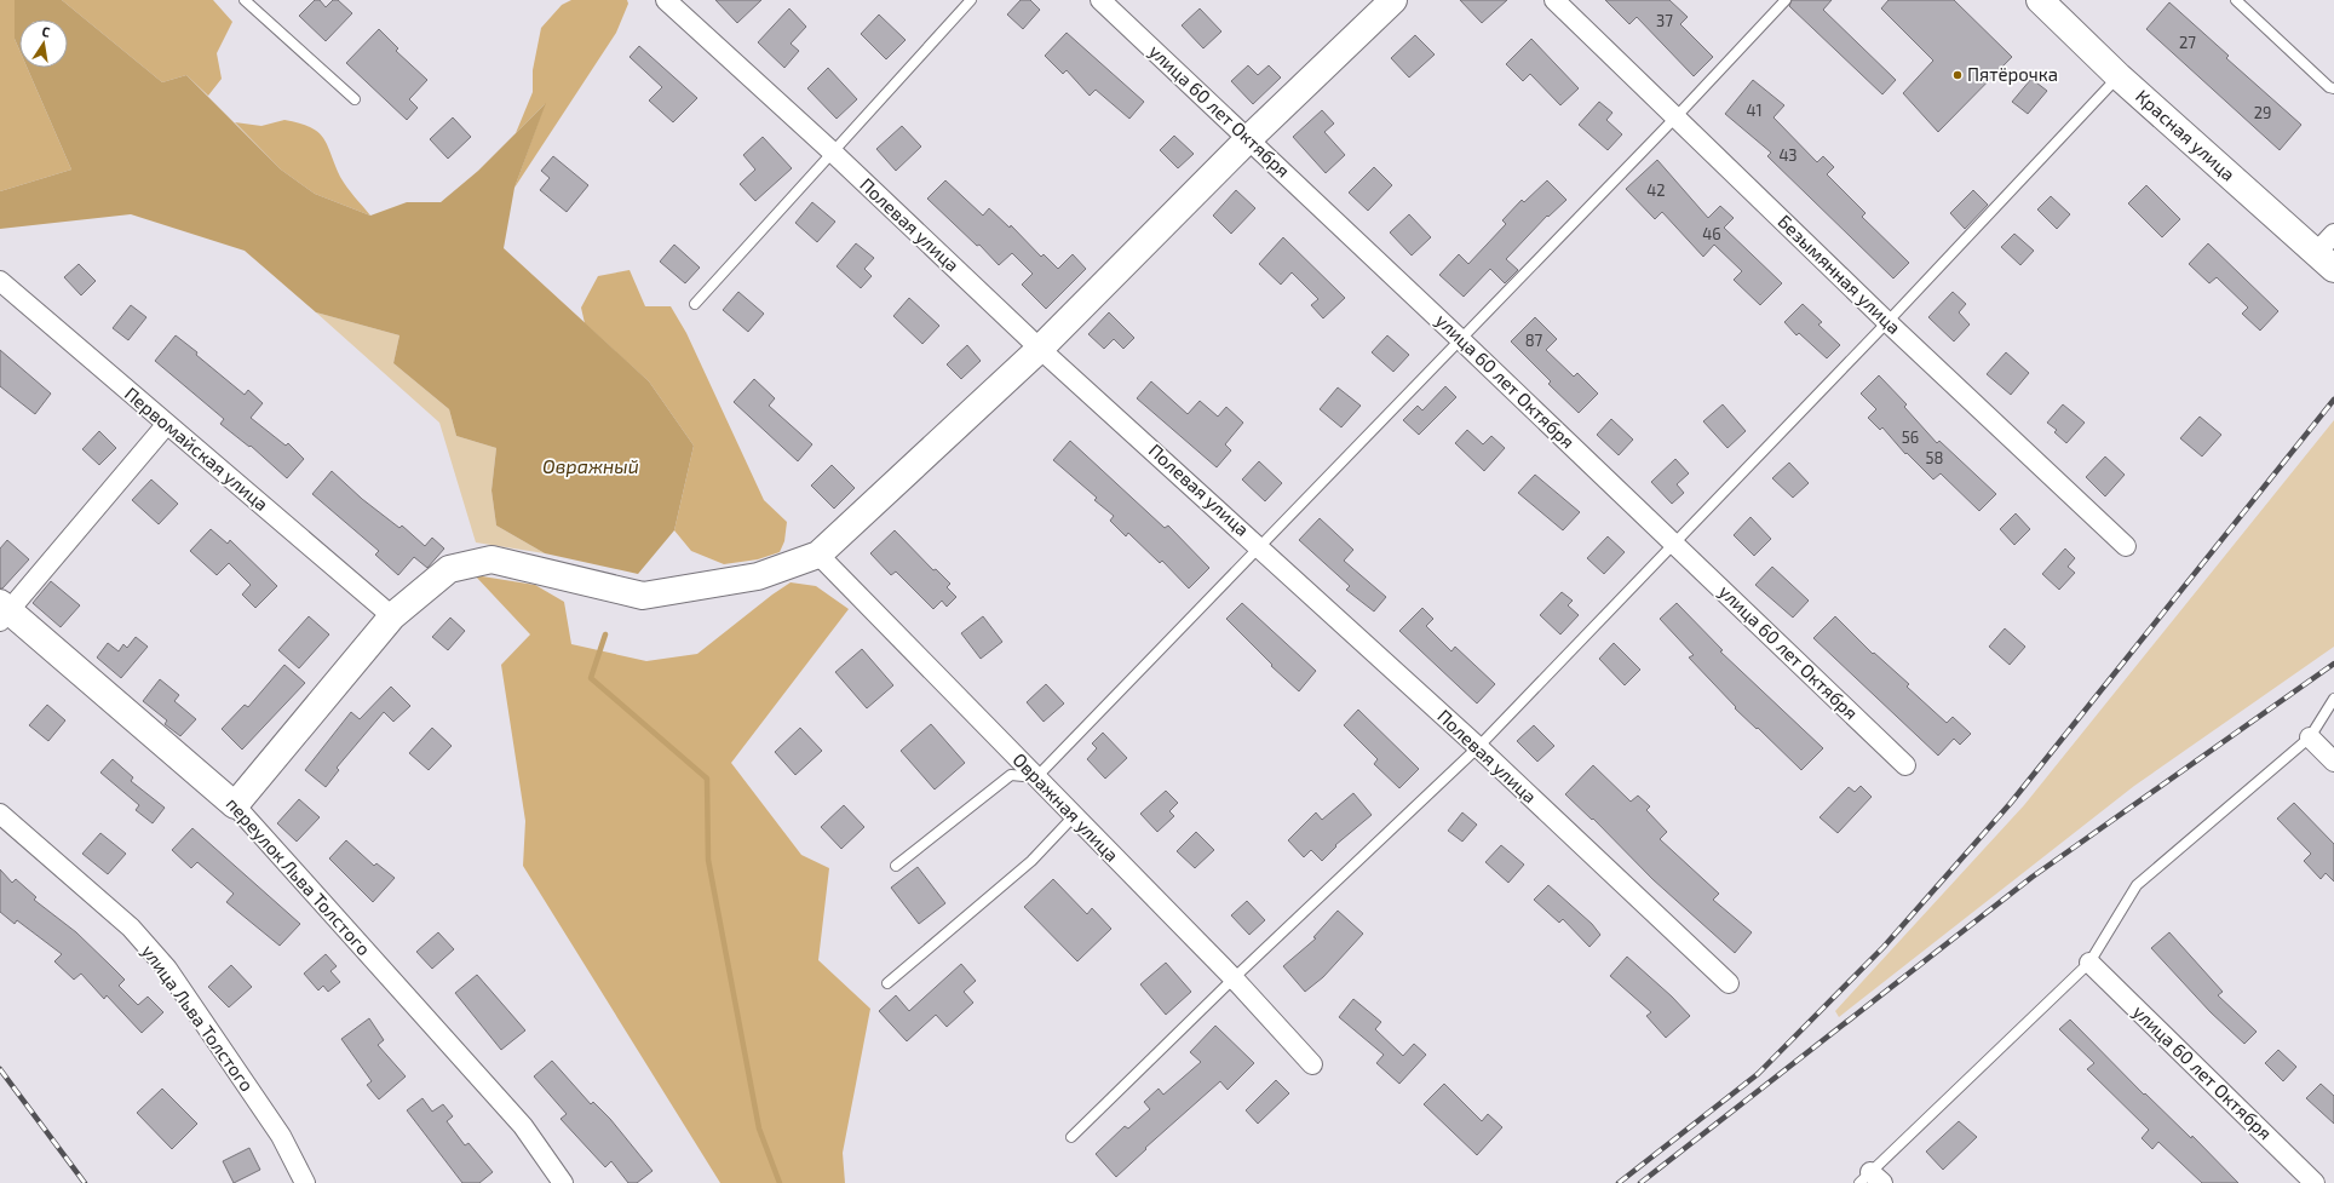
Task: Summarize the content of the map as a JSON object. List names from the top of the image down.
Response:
{
  "streets": {
    "street": [
      "улица 60 лет Октября",
      "Красная улица",
      "Полевая улица",
      "Безымянная улица",
      "Первомайская улица",
      "Овражная улица",
      "переулок Льва Толстого",
      "улица Льва Толстого"
    ]
  },
  "water": ["Овражный"],
  "places": ["Пятёрочка"],
  "house_numbers": [
    "37",
    "27",
    "41",
    "29",
    "43",
    "42",
    "46",
    "87",
    "56",
    "58"
  ],
  "north": "top"
}
